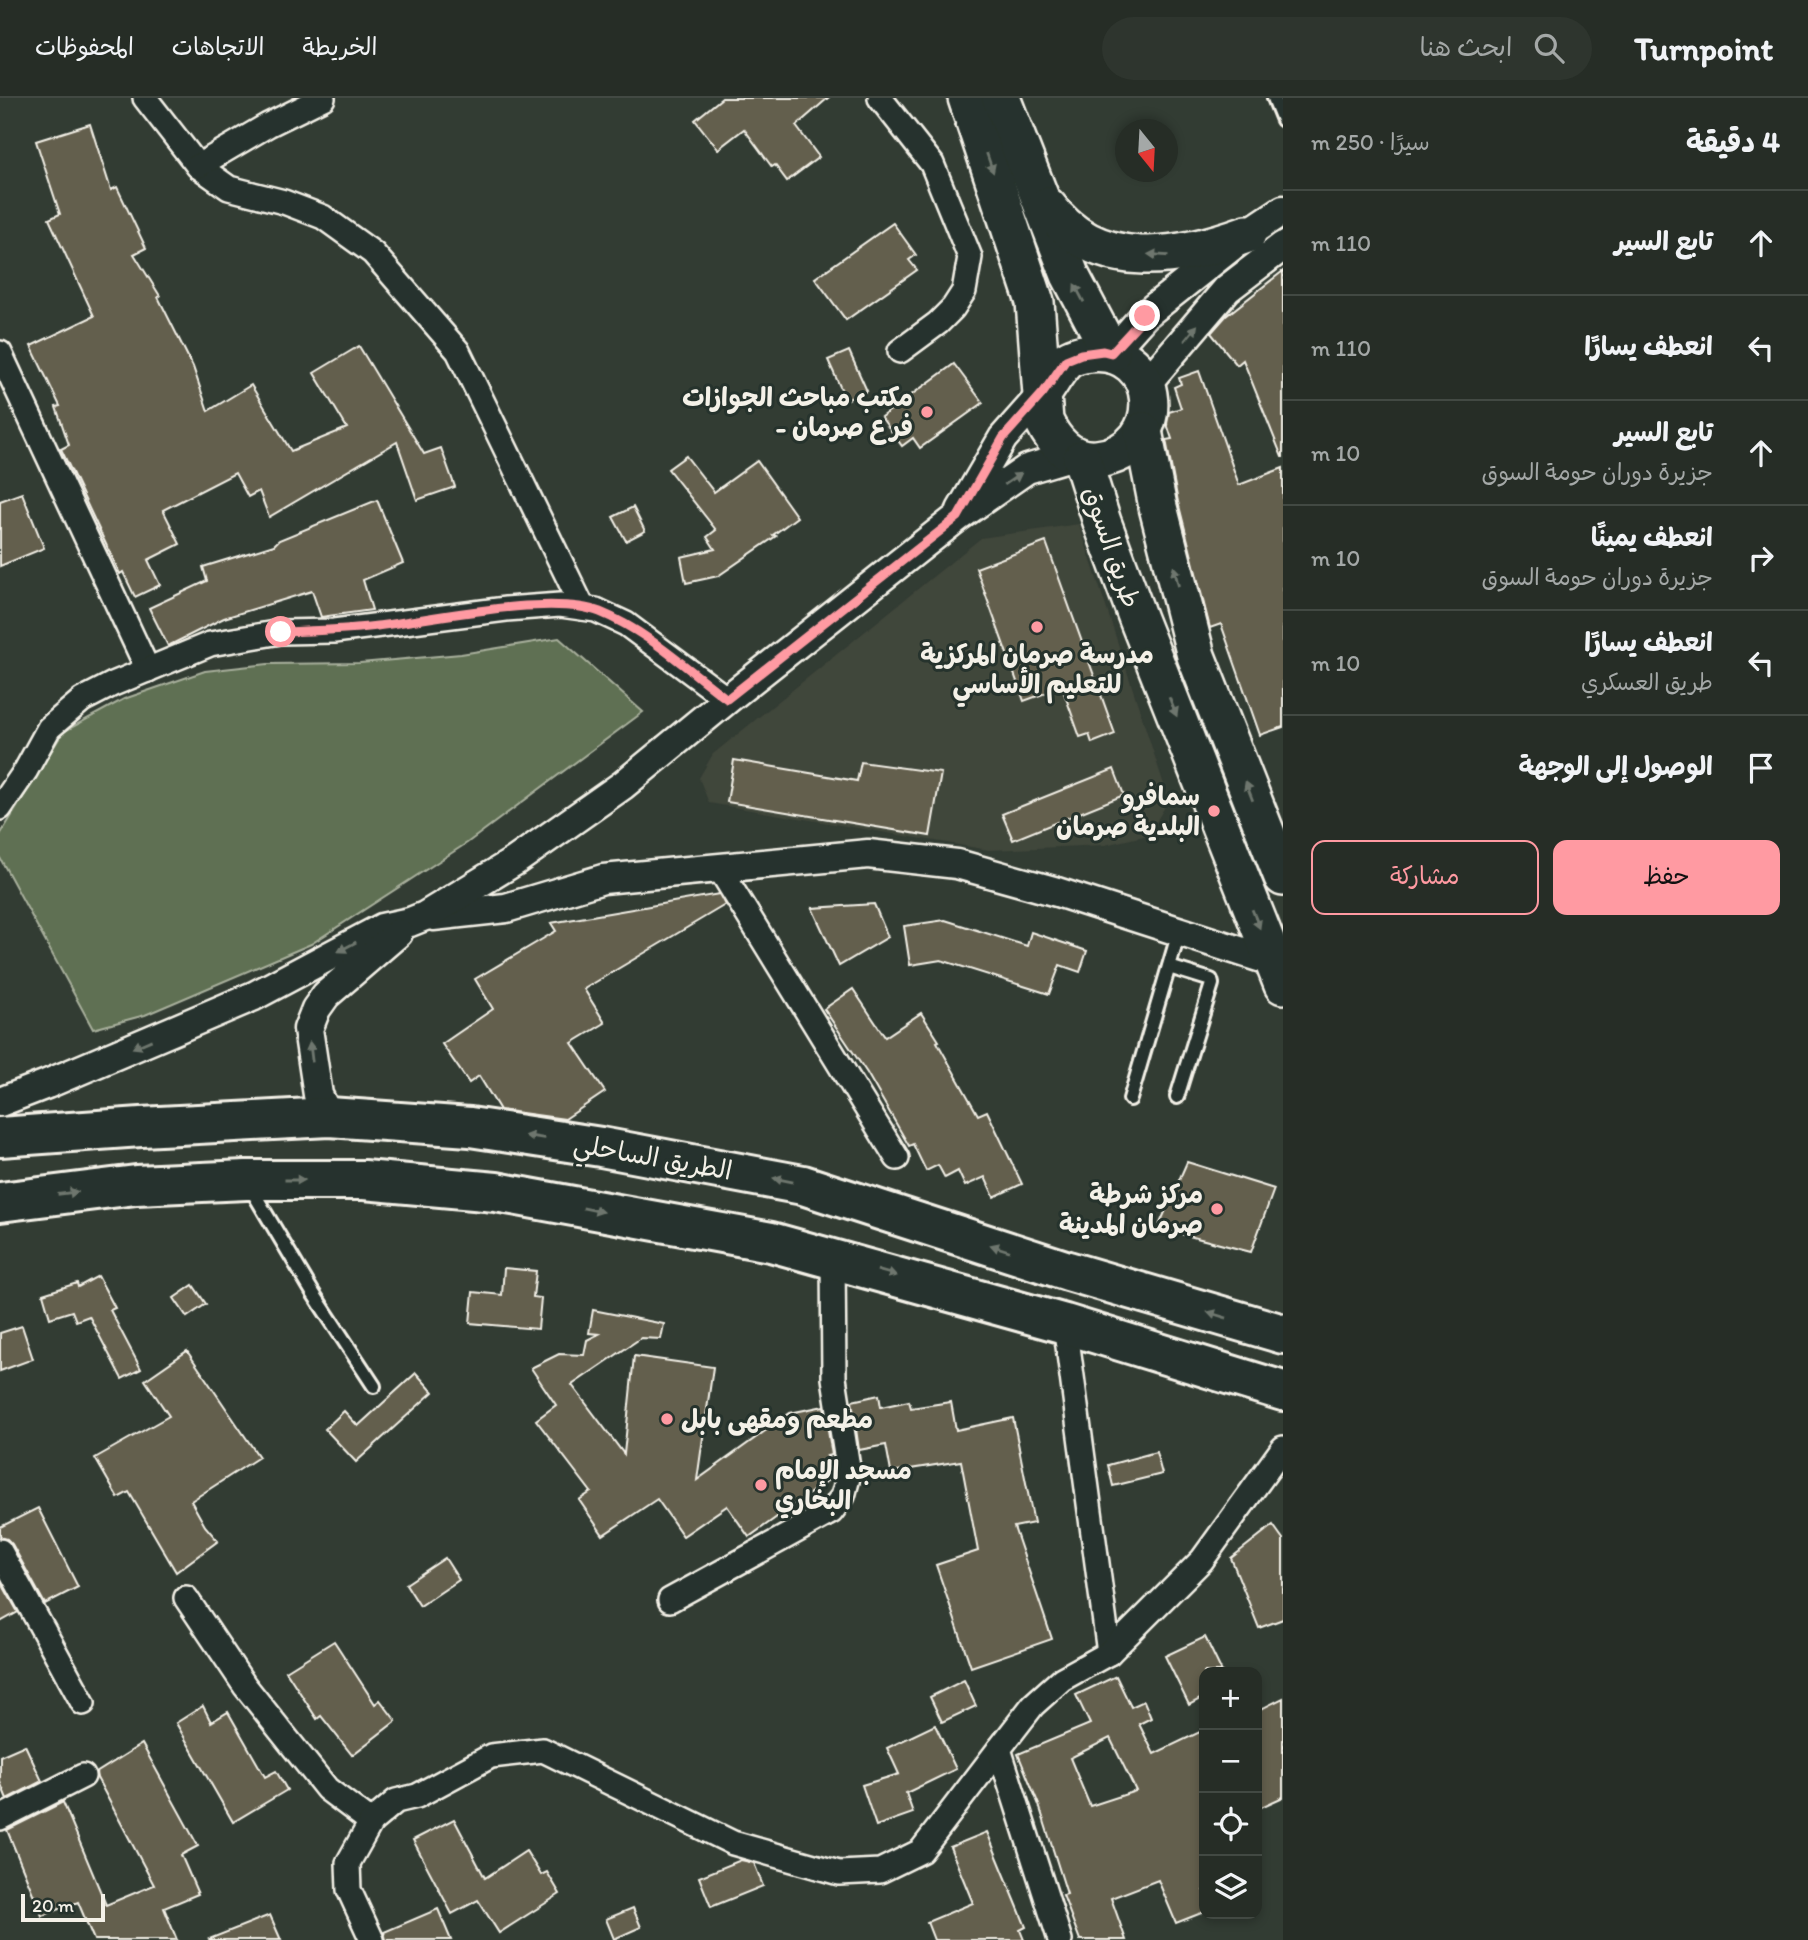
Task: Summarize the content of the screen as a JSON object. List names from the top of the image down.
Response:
{
  "streets": {
    "highway": ["الطريق الساحلي"],
    "main road": ["طريق السوق"]
  },
  "places": [
    "مكتب مباحث الجوازات - فرع صرمان",
    "مدرسة صرمان المركزية للتعليم الأساسي",
    "سمافرو البلدية صرمان",
    "مركز شرطة صرمان المدينة",
    "مطعم ومقهى بابل",
    "مسجد الإمام البخاري"
  ],
  "scale_bar": "20 m",
  "north": "bottom",
  "page": {
    "header": "Turnpoint",
    "search": "ابحث هنا",
    "nav": ["الخريطة", "الاتجاهات", "المحفوظات"],
    "heading": ["4 دقيقة", "سيرًا · 250 m"],
    "list": [
      ["تابع السير", "110 m"],
      ["انعطف يسارًا", "110 m"],
      ["تابع السير", "جزيرة دوران حومة السوق", "10 m"],
      ["انعطف يمينًا", "جزيرة دوران حومة السوق", "10 m"],
      ["انعطف يسارًا", "طريق العسكري", "10 m"],
      "الوصول إلى الوجهة"
    ],
    "buttons": ["حفظ", "مشاركة"],
    "map_buttons": ["+", "−"],
    "scale": "20 m"
  }
}
